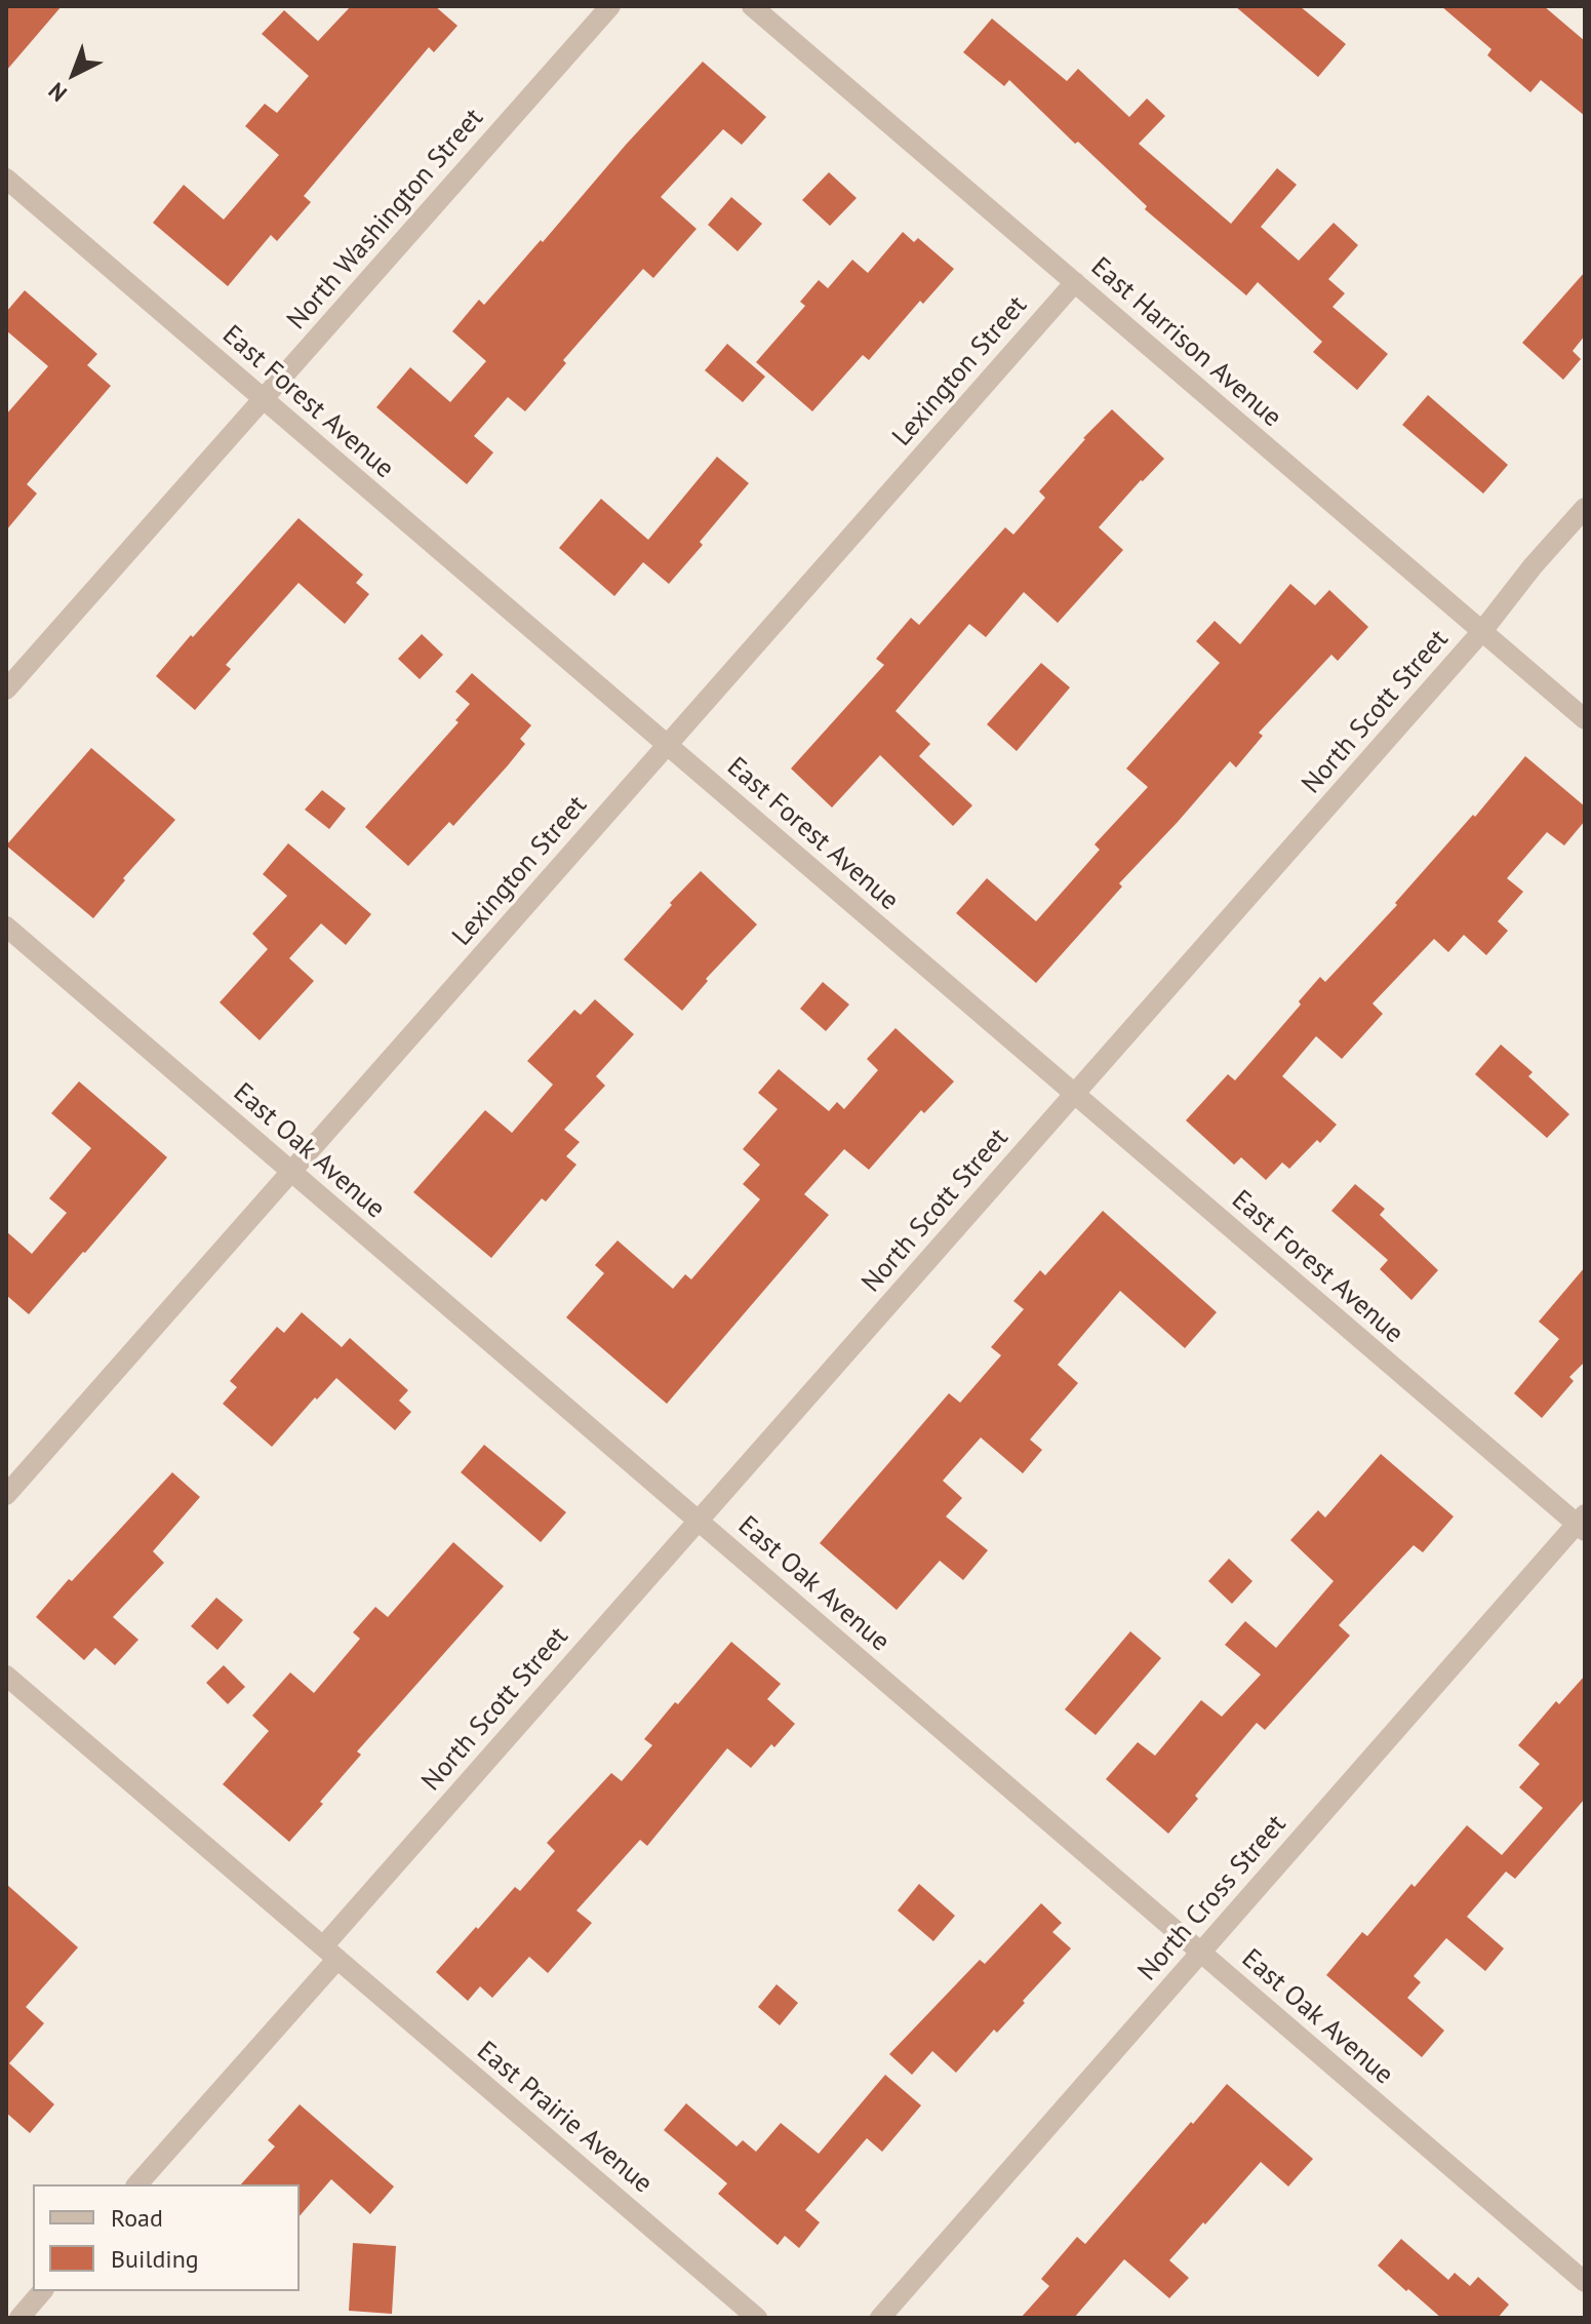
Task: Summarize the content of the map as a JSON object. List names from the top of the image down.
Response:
{
  "streets": {
    "street": [
      "North Washington Street",
      "East Harrison Avenue",
      "Lexington Street",
      "East Forest Avenue",
      "North Scott Street",
      "East Oak Avenue",
      "North Cross Street",
      "East Prairie Avenue"
    ]
  },
  "crossings": [
    ["North Washington Street", "East Forest Avenue"],
    ["East Harrison Avenue", "Lexington Street"],
    ["East Harrison Avenue", "North Scott Street"],
    ["Lexington Street", "East Forest Avenue"],
    ["Lexington Street", "East Oak Avenue"],
    ["East Forest Avenue", "North Scott Street"],
    ["East Forest Avenue", "North Cross Street"],
    ["North Scott Street", "East Oak Avenue"],
    ["North Scott Street", "East Prairie Avenue"],
    ["East Oak Avenue", "North Cross Street"]
  ],
  "legend": ["Road", "Building"],
  "north": "bottom left"
}
